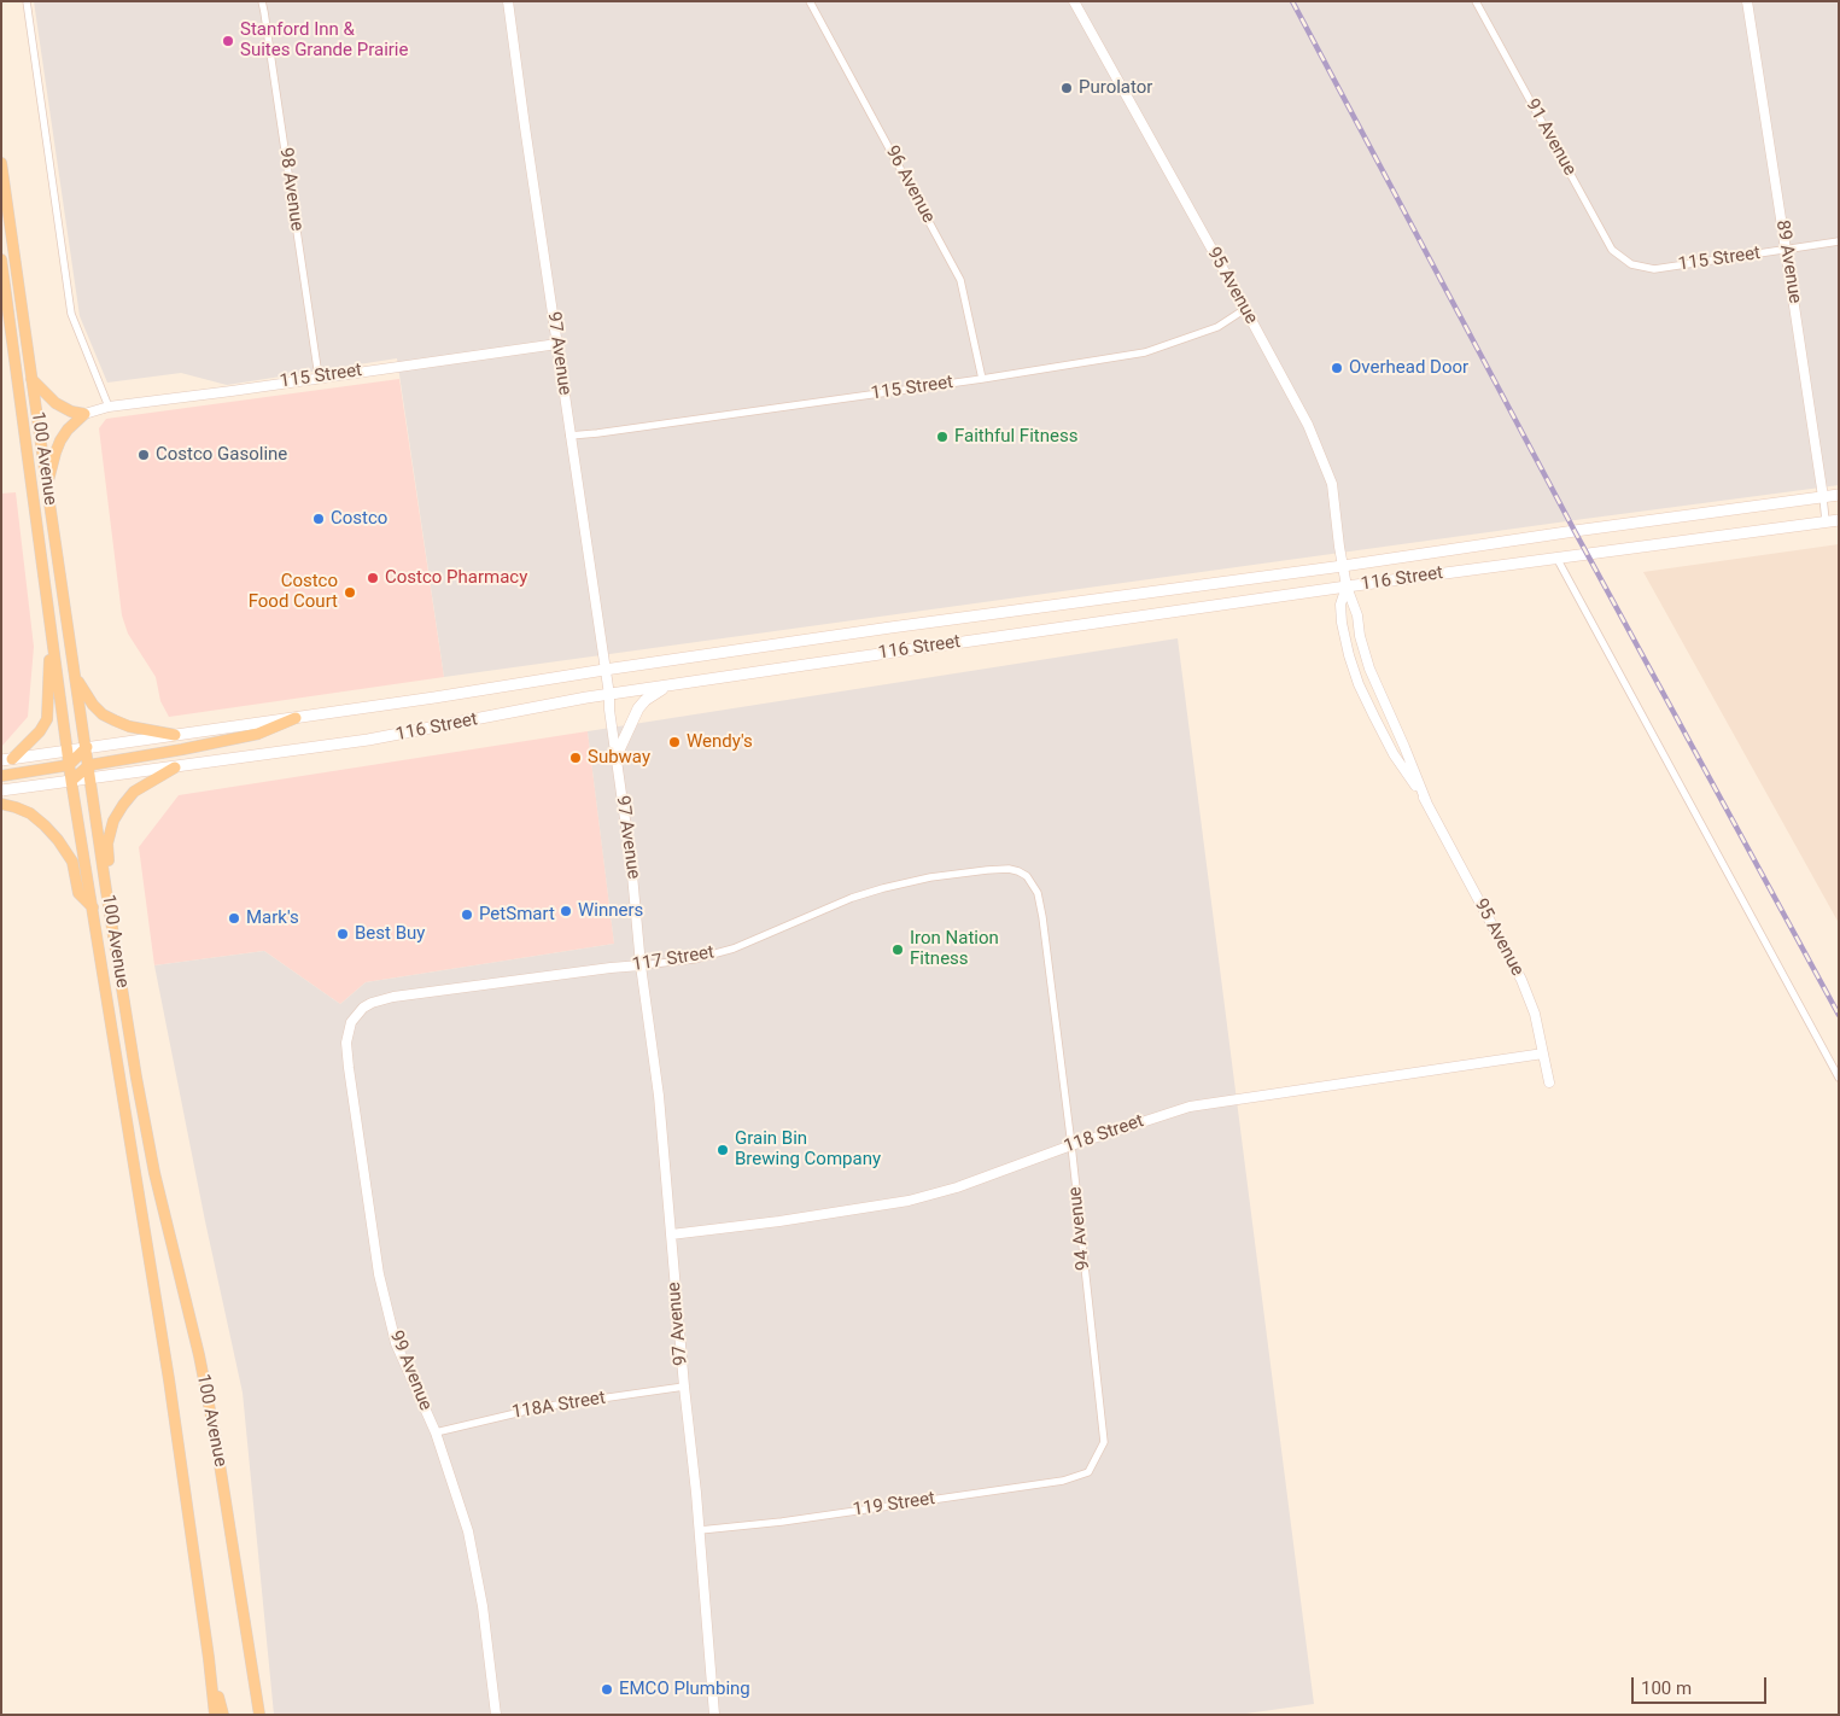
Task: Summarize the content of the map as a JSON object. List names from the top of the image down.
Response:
{
  "streets": {
    "main road": ["100 Avenue", "116 Street"],
    "street": [
      "91 Avenue",
      "96 Avenue",
      "98 Avenue",
      "115 Street",
      "89 Avenue",
      "95 Avenue",
      "97 Avenue",
      "117 Street",
      "118 Street",
      "94 Avenue",
      "99 Avenue",
      "118A Street",
      "119 Street"
    ]
  },
  "crossings": [
    ["91 Avenue", "115 Street"],
    ["96 Avenue", "115 Street"],
    ["98 Avenue", "115 Street"],
    ["115 Street", "89 Avenue"],
    ["115 Street", "95 Avenue"],
    ["115 Street", "97 Avenue"],
    ["89 Avenue", "116 Street"],
    ["95 Avenue", "116 Street"],
    ["95 Avenue", "118 Street"],
    ["97 Avenue", "116 Street"],
    ["97 Avenue", "117 Street"],
    ["97 Avenue", "118 Street"],
    ["97 Avenue", "118A Street"],
    ["97 Avenue", "119 Street"],
    ["100 Avenue", "116 Street"],
    ["117 Street", "94 Avenue"],
    ["117 Street", "99 Avenue"],
    ["118 Street", "94 Avenue"],
    ["94 Avenue", "119 Street"],
    ["99 Avenue", "118A Street"]
  ],
  "places": [
    "Stanford Inn & Suites Grande Prairie",
    "Purolator",
    "Overhead Door",
    "Faithful Fitness",
    "Costco Gasoline",
    "Costco",
    "Costco Pharmacy",
    "Costco Food Court",
    "Wendy's",
    "Subway",
    "Winners",
    "PetSmart",
    "Mark's",
    "Best Buy",
    "Iron Nation Fitness",
    "Grain Bin Brewing Company",
    "EMCO Plumbing"
  ],
  "scale_bar": "100 m"
}
